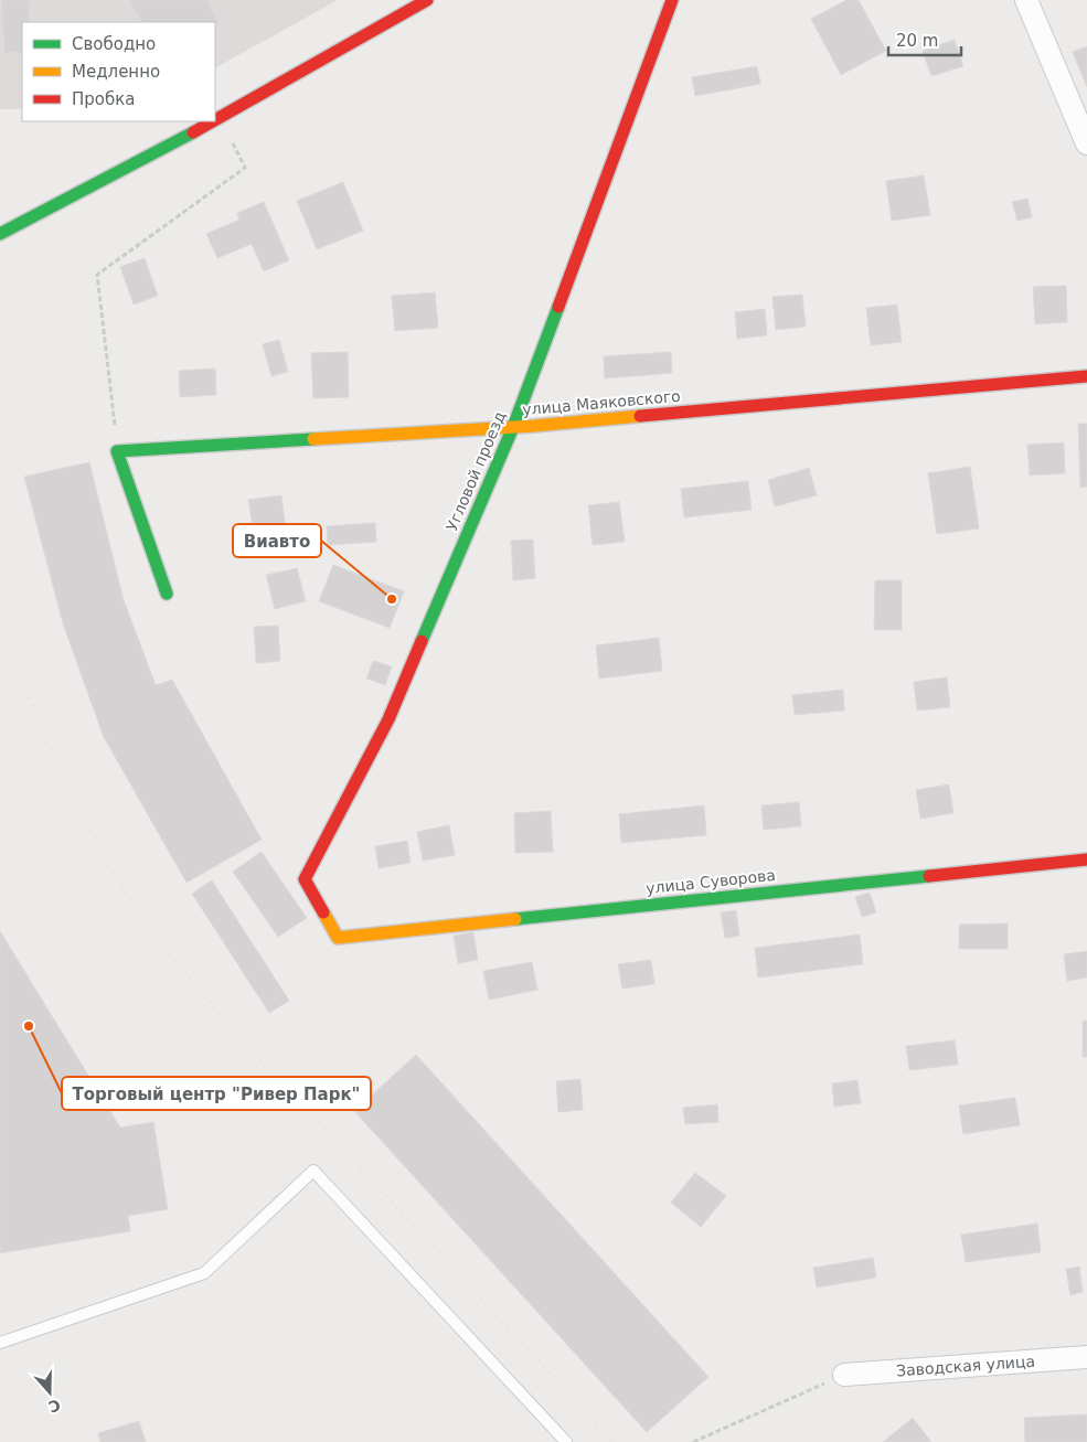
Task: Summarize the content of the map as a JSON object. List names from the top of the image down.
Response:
{
  "streets": {
    "street": [
      "улица Маяковского",
      "Угловой проезд",
      "улица Суворова",
      "Заводская улица"
    ]
  },
  "crossings": [
    ["улица Маяковского", "Угловой проезд"],
    ["Угловой проезд", "улица Суворова"]
  ],
  "places": ["Виавто", "Торговый центр \"Ривер Парк\""],
  "legend": ["Свободно", "Медленно", "Пробка"],
  "scale_bar": "20 m",
  "north": "bottom"
}
